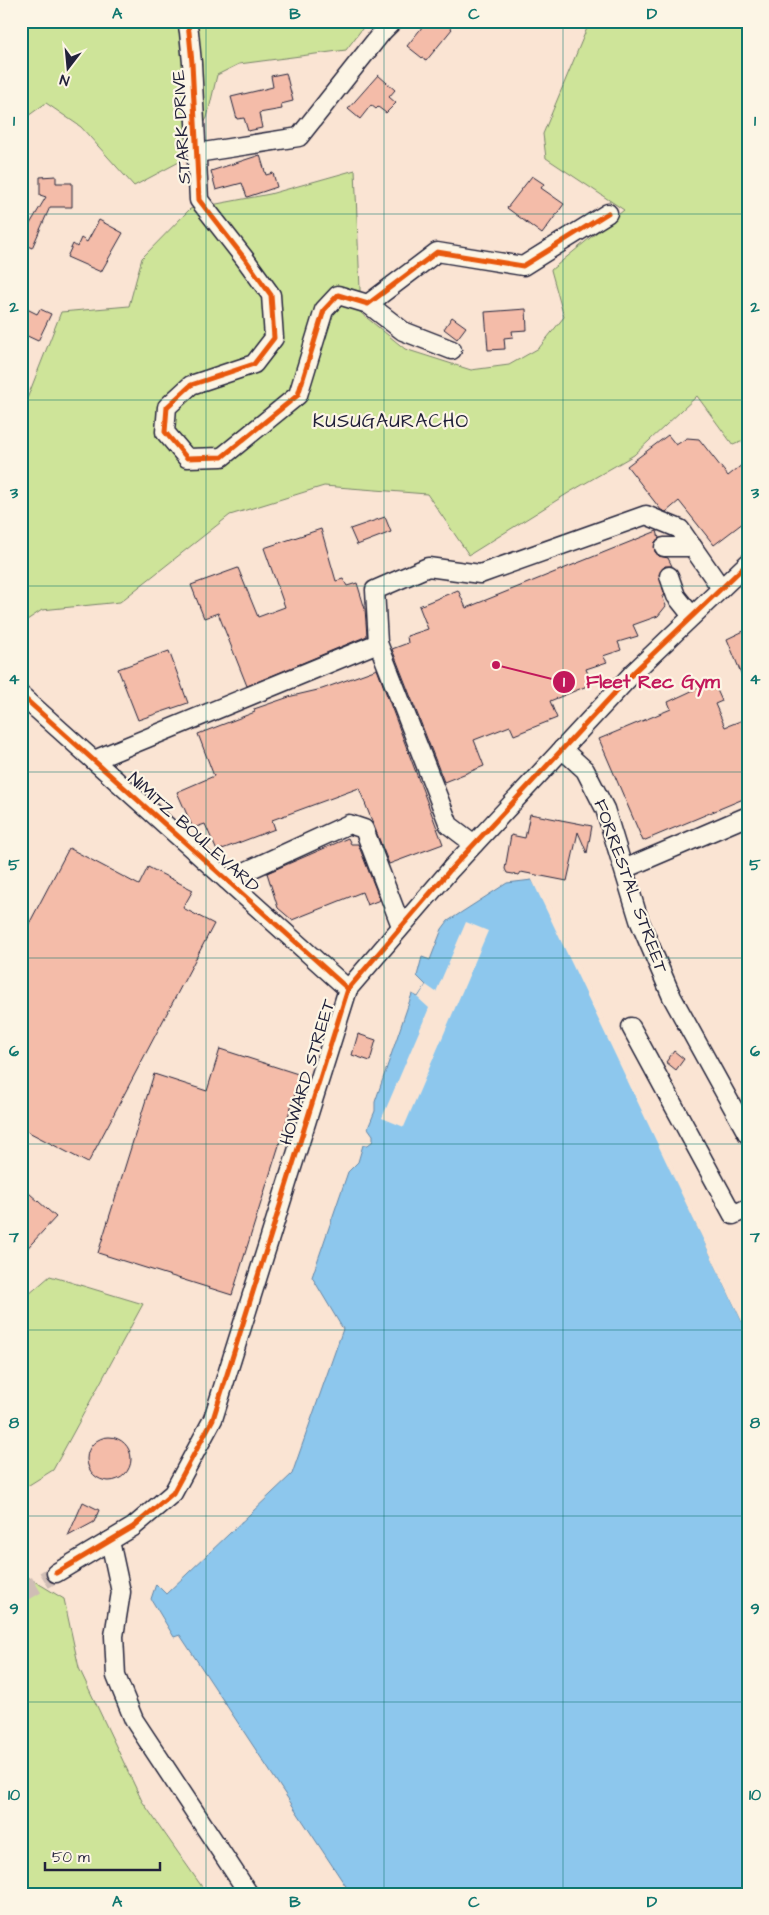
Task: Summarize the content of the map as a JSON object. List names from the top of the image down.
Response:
{
  "streets": {
    "street": [
      "STARK DRIVE",
      "NIMITZ BOULEVARD",
      "FORRESTAL STREET",
      "HOWARD STREET"
    ]
  },
  "crossings": [
    ["NIMITZ BOULEVARD", "HOWARD STREET"],
    ["FORRESTAL STREET", "HOWARD STREET"]
  ],
  "districts": ["KUSUGAURACHO"],
  "places": ["Fleet Rec Gym"],
  "scale_bar": "50 m",
  "north": "bottom",
  "grid": {
    "columns": [
      "A",
      "B",
      "C",
      "D"
    ],
    "rows": [
      "1",
      "2",
      "3",
      "4",
      "5",
      "6",
      "7",
      "8",
      "9",
      "10"
    ]
  }
}
